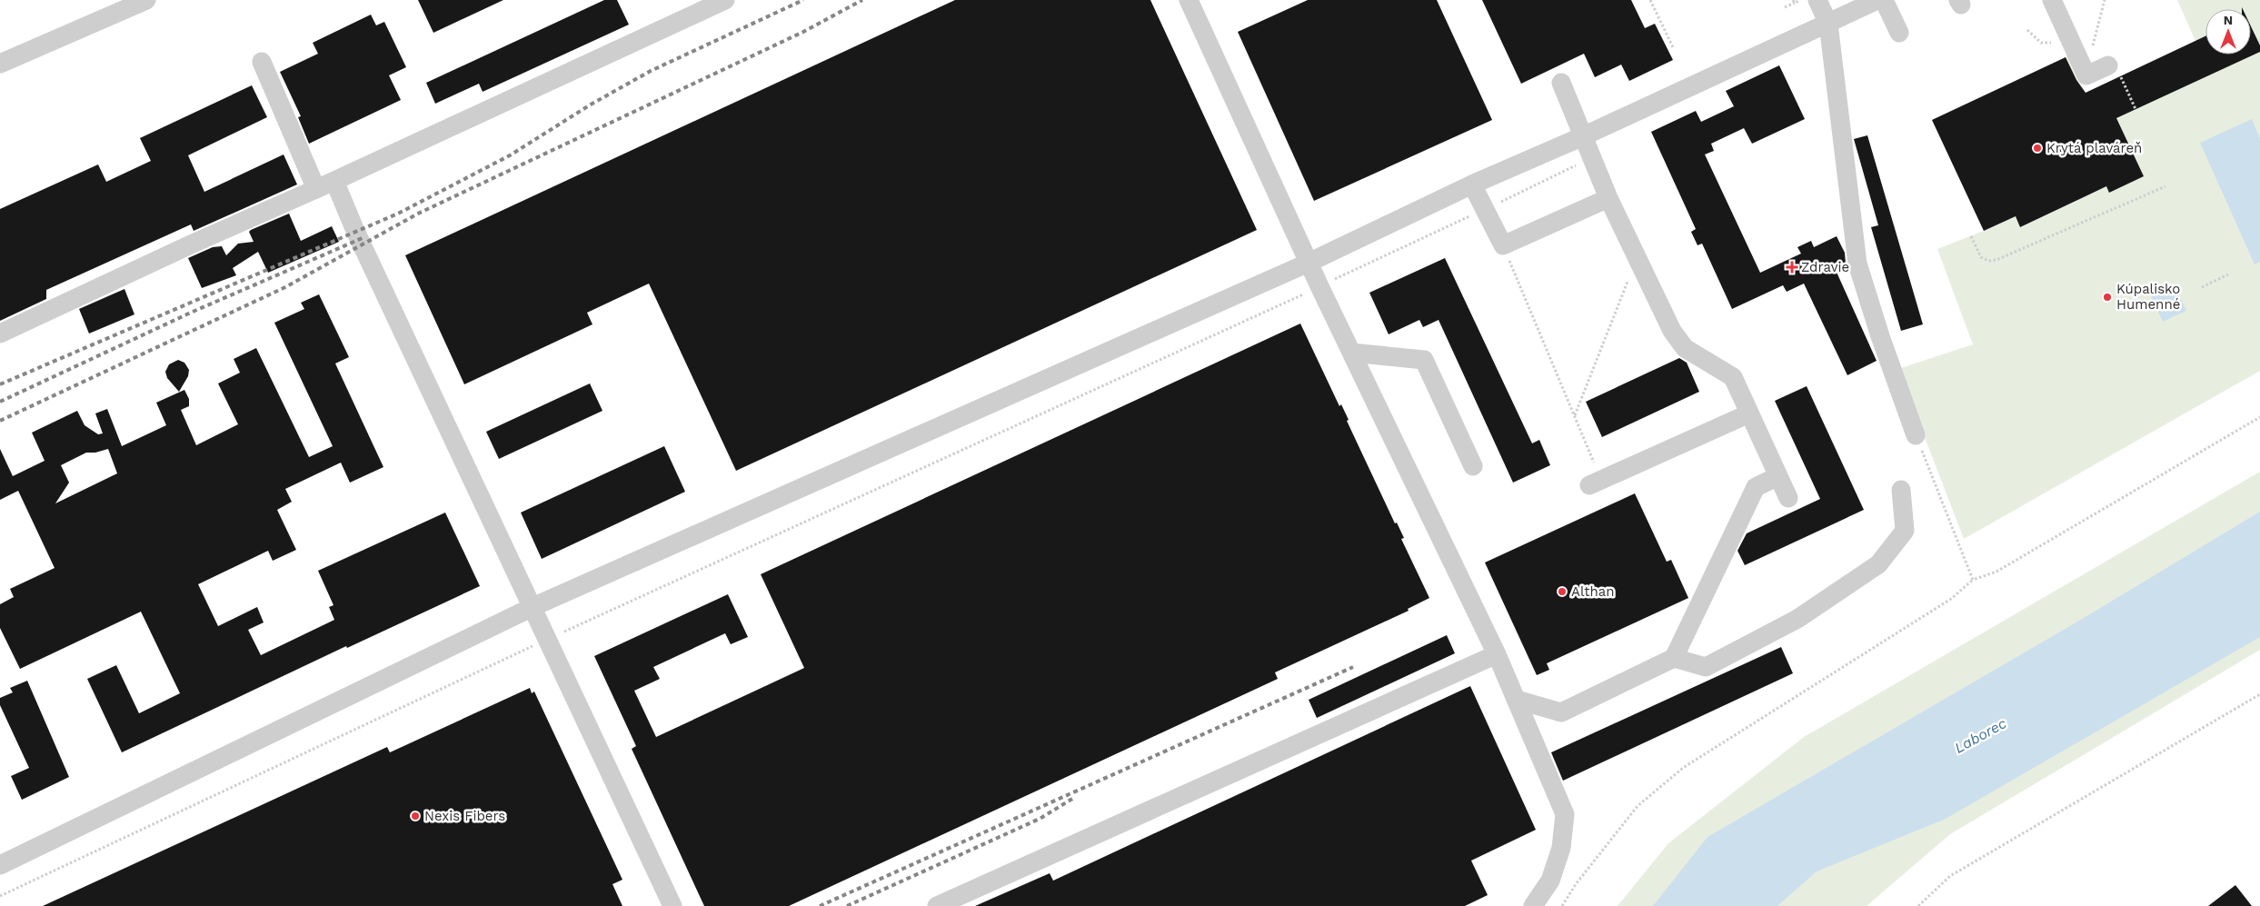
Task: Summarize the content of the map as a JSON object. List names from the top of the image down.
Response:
{
  "water": ["Laborec"],
  "places": {
    "other": [
      "Krytá plaváreň",
      "Kúpalisko Humenné",
      "Althan",
      "Nexis Fibers"
    ],
    "health": ["Zdravie"]
  },
  "north": "top"
}
